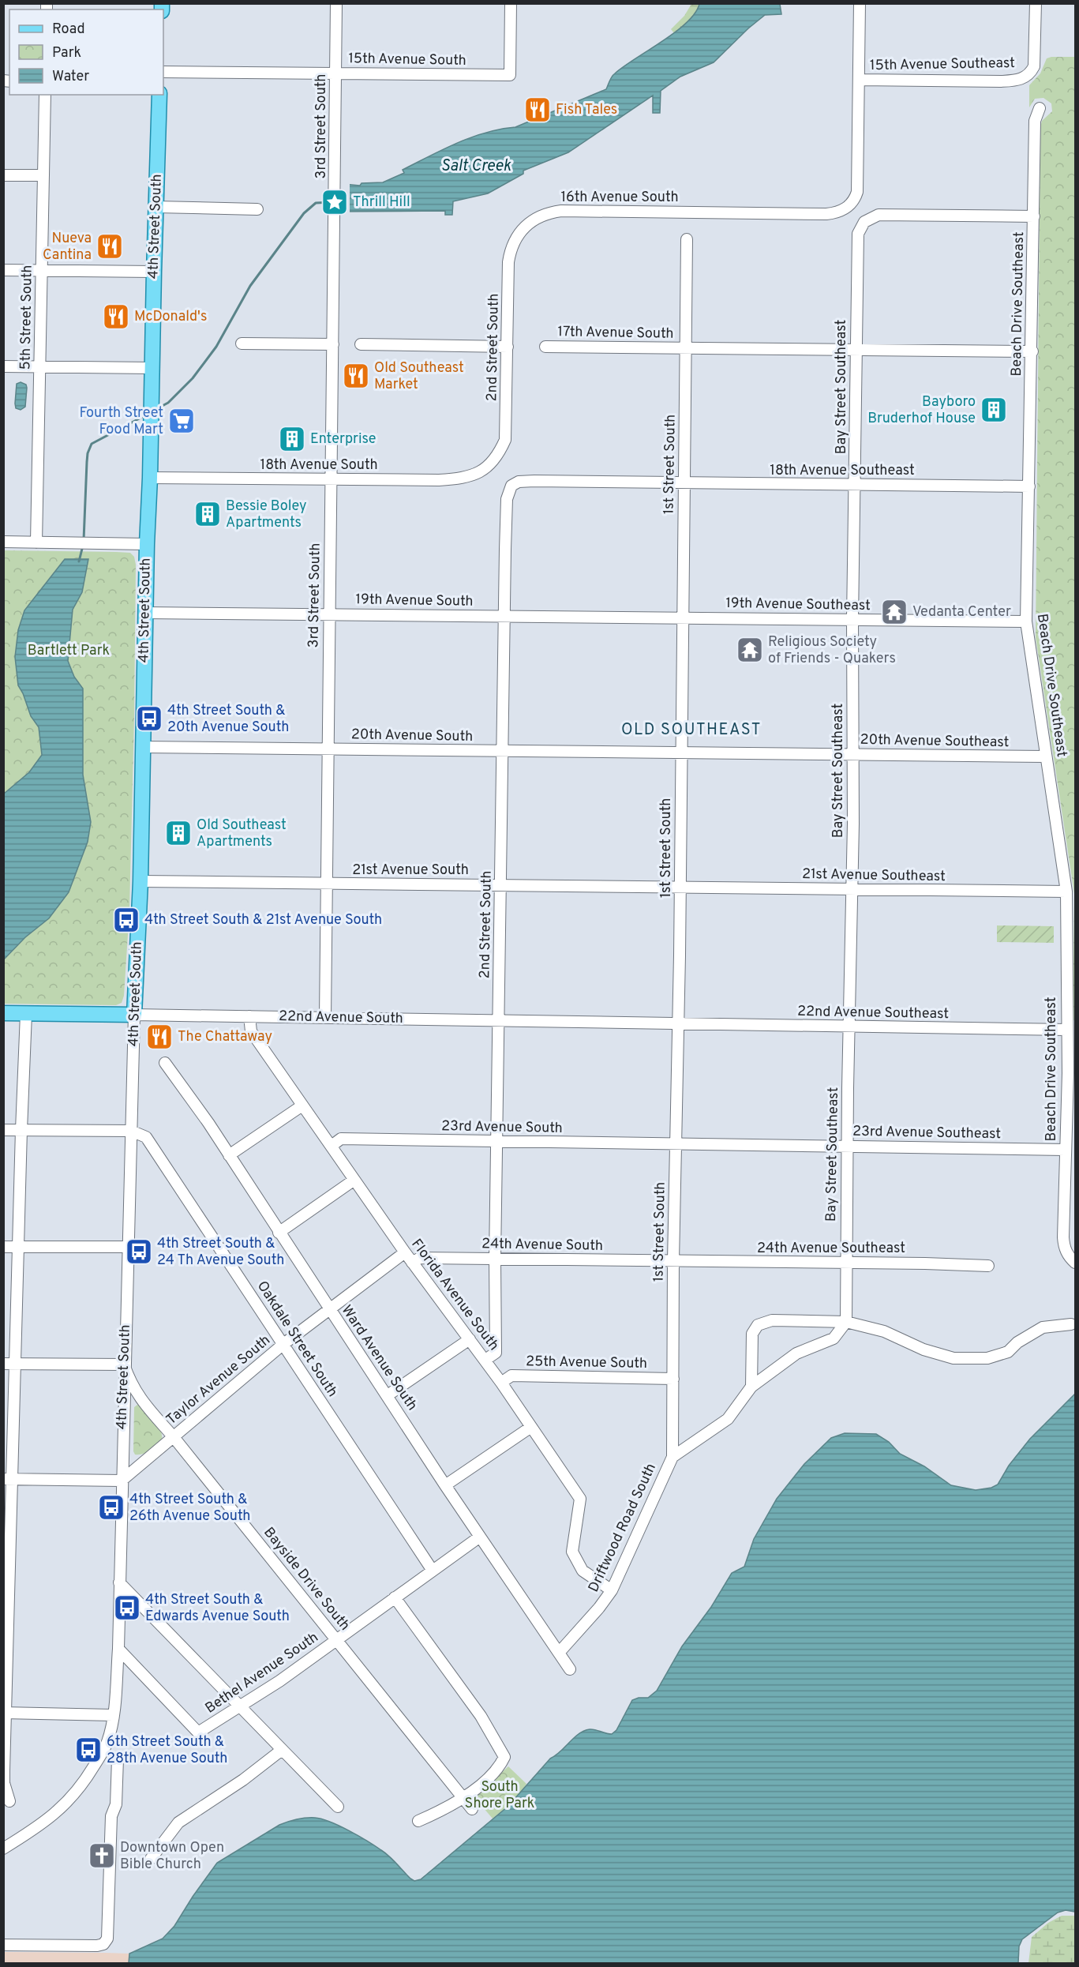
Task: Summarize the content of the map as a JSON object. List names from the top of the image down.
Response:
{
  "streets": {
    "main road": ["4th Street South", "22nd Avenue South"],
    "street": [
      "15th Avenue South",
      "15th Avenue Southeast",
      "3rd Street South",
      "16th Avenue South",
      "Beach Drive Southeast",
      "5th Street South",
      "17th Avenue South",
      "2nd Street South",
      "Bay Street Southeast",
      "1st Street South",
      "18th Avenue South",
      "18th Avenue Southeast",
      "19th Avenue South",
      "19th Avenue Southeast",
      "20th Avenue South",
      "20th Avenue Southeast",
      "21st Avenue South",
      "21st Avenue Southeast",
      "22nd Avenue Southeast",
      "23rd Avenue South",
      "23rd Avenue Southeast",
      "24th Avenue South",
      "24th Avenue Southeast",
      "Florida Avenue South",
      "Oakdale Street South",
      "Ward Avenue South",
      "25th Avenue South",
      "Taylor Avenue South",
      "Driftwood Road South",
      "Bayside Drive South",
      "Bethel Avenue South"
    ]
  },
  "crossings": [
    ["15th Avenue South", "3rd Street South"],
    ["15th Avenue Southeast", "16th Avenue South"],
    ["3rd Street South", "18th Avenue South"],
    ["3rd Street South", "19th Avenue South"],
    ["3rd Street South", "20th Avenue South"],
    ["3rd Street South", "21st Avenue South"],
    ["3rd Street South", "22nd Avenue South"],
    ["16th Avenue South", "2nd Street South"],
    ["4th Street South", "18th Avenue South"],
    ["4th Street South", "19th Avenue South"],
    ["4th Street South", "20th Avenue South"],
    ["4th Street South", "21st Avenue South"],
    ["4th Street South", "22nd Avenue South"],
    ["4th Street South", "Oakdale Street South"],
    ["4th Street South", "Taylor Avenue South"],
    ["4th Street South", "Bayside Drive South"],
    ["4th Street South", "Bethel Avenue South"],
    ["Beach Drive Southeast", "17th Avenue South"],
    ["Beach Drive Southeast", "Bay Street Southeast"],
    ["Beach Drive Southeast", "18th Avenue Southeast"],
    ["Beach Drive Southeast", "19th Avenue Southeast"],
    ["Beach Drive Southeast", "20th Avenue Southeast"],
    ["Beach Drive Southeast", "21st Avenue Southeast"],
    ["Beach Drive Southeast", "22nd Avenue Southeast"],
    ["Beach Drive Southeast", "23rd Avenue Southeast"],
    ["17th Avenue South", "Bay Street Southeast"],
    ["17th Avenue South", "1st Street South"],
    ["2nd Street South", "1st Street South"],
    ["2nd Street South", "18th Avenue South"],
    ["2nd Street South", "18th Avenue Southeast"],
    ["2nd Street South", "19th Avenue South"],
    ["2nd Street South", "20th Avenue South"],
    ["2nd Street South", "21st Avenue South"],
    ["2nd Street South", "22nd Avenue South"],
    ["2nd Street South", "23rd Avenue South"],
    ["2nd Street South", "24th Avenue South"],
    ["2nd Street South", "Florida Avenue South"],
    ["Bay Street Southeast", "18th Avenue Southeast"],
    ["Bay Street Southeast", "19th Avenue Southeast"],
    ["Bay Street Southeast", "20th Avenue Southeast"],
    ["Bay Street Southeast", "21st Avenue Southeast"],
    ["Bay Street Southeast", "22nd Avenue Southeast"],
    ["Bay Street Southeast", "23rd Avenue Southeast"],
    ["Bay Street Southeast", "24th Avenue Southeast"],
    ["1st Street South", "18th Avenue Southeast"],
    ["1st Street South", "19th Avenue South"],
    ["1st Street South", "19th Avenue Southeast"],
    ["1st Street South", "20th Avenue South"],
    ["1st Street South", "20th Avenue Southeast"],
    ["1st Street South", "21st Avenue South"],
    ["1st Street South", "21st Avenue Southeast"],
    ["1st Street South", "22nd Avenue Southeast"],
    ["1st Street South", "22nd Avenue South"],
    ["1st Street South", "23rd Avenue South"],
    ["1st Street South", "23rd Avenue Southeast"],
    ["1st Street South", "24th Avenue South"],
    ["1st Street South", "24th Avenue Southeast"],
    ["1st Street South", "25th Avenue South"],
    ["1st Street South", "Driftwood Road South"],
    ["19th Avenue South", "19th Avenue Southeast"],
    ["20th Avenue South", "20th Avenue Southeast"],
    ["21st Avenue South", "21st Avenue Southeast"],
    ["22nd Avenue Southeast", "22nd Avenue South"],
    ["22nd Avenue South", "Florida Avenue South"],
    ["23rd Avenue South", "23rd Avenue Southeast"],
    ["23rd Avenue South", "Florida Avenue South"],
    ["24th Avenue South", "24th Avenue Southeast"],
    ["24th Avenue South", "Florida Avenue South"],
    ["Florida Avenue South", "25th Avenue South"],
    ["Florida Avenue South", "Taylor Avenue South"],
    ["Florida Avenue South", "Driftwood Road South"],
    ["Oakdale Street South", "Taylor Avenue South"],
    ["Oakdale Street South", "Bethel Avenue South"],
    ["Ward Avenue South", "Taylor Avenue South"],
    ["Ward Avenue South", "Driftwood Road South"],
    ["Ward Avenue South", "Bethel Avenue South"],
    ["Taylor Avenue South", "Bayside Drive South"],
    ["Bayside Drive South", "Bethel Avenue South"]
  ],
  "districts": ["OLD SOUTHEAST"],
  "water": ["Salt Creek"],
  "parks": ["Bartlett Park", "South Shore Park"],
  "places": {
    "restaurant": [
      "Fish Tales",
      "Nueva Cantina",
      "McDonald's",
      "Old Southeast Market",
      "The Chattaway"
    ],
    "place": ["Thrill Hill"],
    "building": [
      "Bayboro Bruderhof House",
      "Enterprise",
      "Bessie Boley Apartments",
      "Old Southeast Apartments"
    ],
    "supermarket": ["Fourth Street Food Mart"],
    "temple": ["Vedanta Center", "Religious Society of Friends - Quakers"],
    "bus stop": [
      "4th Street South & 20th Avenue South",
      "4th Street South & 21st Avenue South",
      "4th Street South & 24 Th Avenue South",
      "4th Street South & 26th Avenue South",
      "4th Street South & Edwards Avenue South",
      "6th Street South & 28th Avenue South"
    ],
    "church": ["Downtown Open Bible Church"]
  },
  "legend": ["Road", "Park", "Water"]
}
